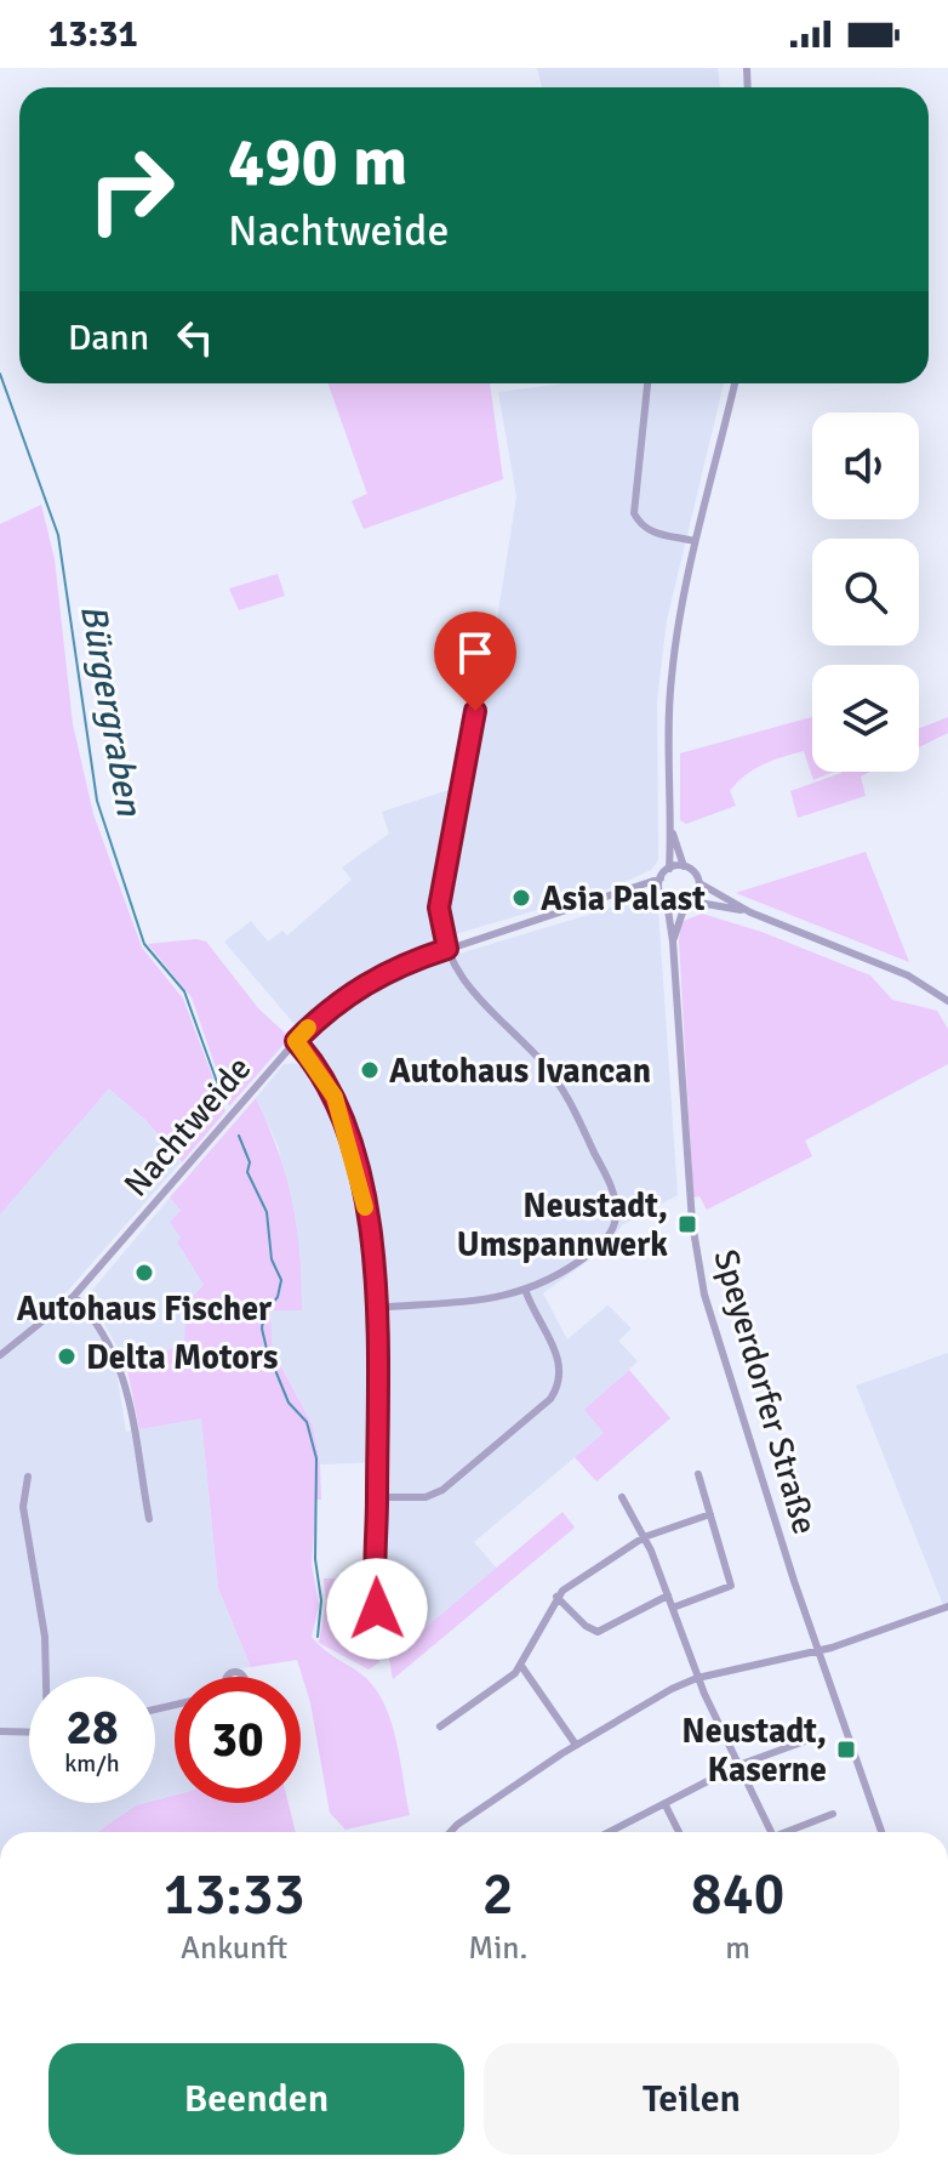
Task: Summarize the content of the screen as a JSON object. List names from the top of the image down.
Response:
{
  "streets": {
    "street": ["Nachtweide", "Speyerdorfer Straße"]
  },
  "crossings": [
    ["Nachtweide", "Speyerdorfer Straße"]
  ],
  "water": ["Bürgergraben"],
  "places": {
    "other": [
      "Asia Palast",
      "Autohaus Ivancan",
      "Autohaus Fischer",
      "Delta Motors"
    ],
    "transit": ["Neustadt, Umspannwerk", "Neustadt, Kaserne"]
  },
  "page": {
    "status": "13:31",
    "turn": ["490 m", "Nachtweide"],
    "then": "Dann",
    "speed": "28 km/h",
    "limit": "30",
    "eta": [
      "13:33",
      "Ankunft",
      "2",
      "Min.",
      "840",
      "m"
    ],
    "buttons": ["Beenden", "Teilen"]
  }
}
